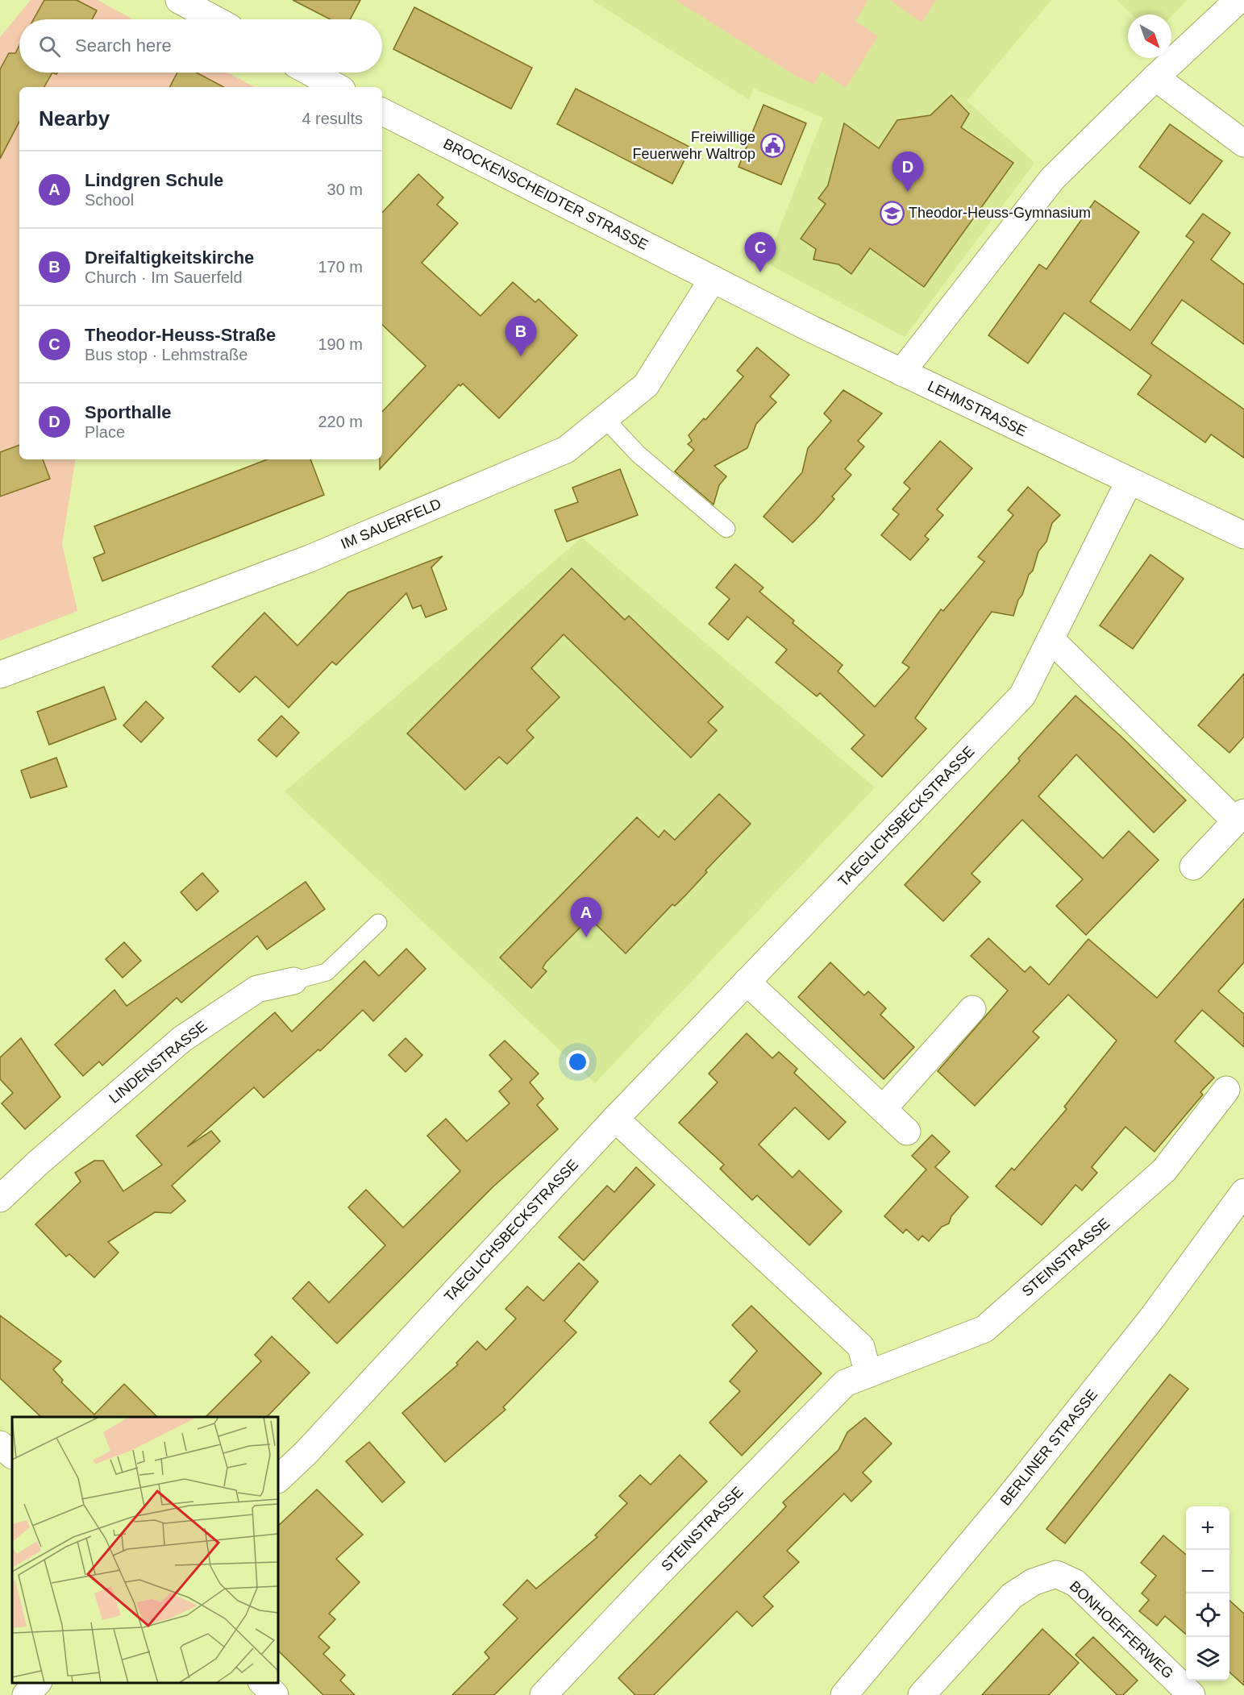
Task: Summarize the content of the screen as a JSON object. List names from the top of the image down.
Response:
{
  "streets": {
    "street": [
      "BROCKENSCHEIDTER STRASSE",
      "LEHMSTRASSE",
      "IM SAUERFELD",
      "TAEGLICHSBECKSTRASSE",
      "LINDENSTRASSE",
      "STEINSTRASSE",
      "BERLINER STRASSE",
      "BONHOEFFERWEG"
    ]
  },
  "crossings": [
    ["BROCKENSCHEIDTER STRASSE", "LEHMSTRASSE"],
    ["BROCKENSCHEIDTER STRASSE", "IM SAUERFELD"],
    ["LEHMSTRASSE", "IM SAUERFELD"],
    ["LEHMSTRASSE", "TAEGLICHSBECKSTRASSE"]
  ],
  "places": {
    "public building": ["Freiwillige Feuerwehr Waltrop"],
    "school or university": ["Theodor-Heuss-Gymnasium"]
  },
  "north": "bottom right",
  "page": {
    "search": "Search here",
    "heading": ["Nearby", "4 results"],
    "list": [
      {
        "mark": "A",
        "name": "Lindgren Schule",
        "note": "School",
        "value": "30 m"
      },
      {
        "mark": "B",
        "name": "Dreifaltigkeitskirche",
        "note": "Church · Im Sauerfeld",
        "value": "170 m"
      },
      {
        "mark": "C",
        "name": "Theodor-Heuss-Straße",
        "note": "Bus stop · Lehmstraße",
        "value": "190 m"
      },
      {
        "mark": "D",
        "name": "Sporthalle",
        "note": "Place",
        "value": "220 m"
      }
    ],
    "pins": [
      "D",
      "C",
      "B",
      "A"
    ],
    "map_buttons": ["+", "−"]
  }
}
